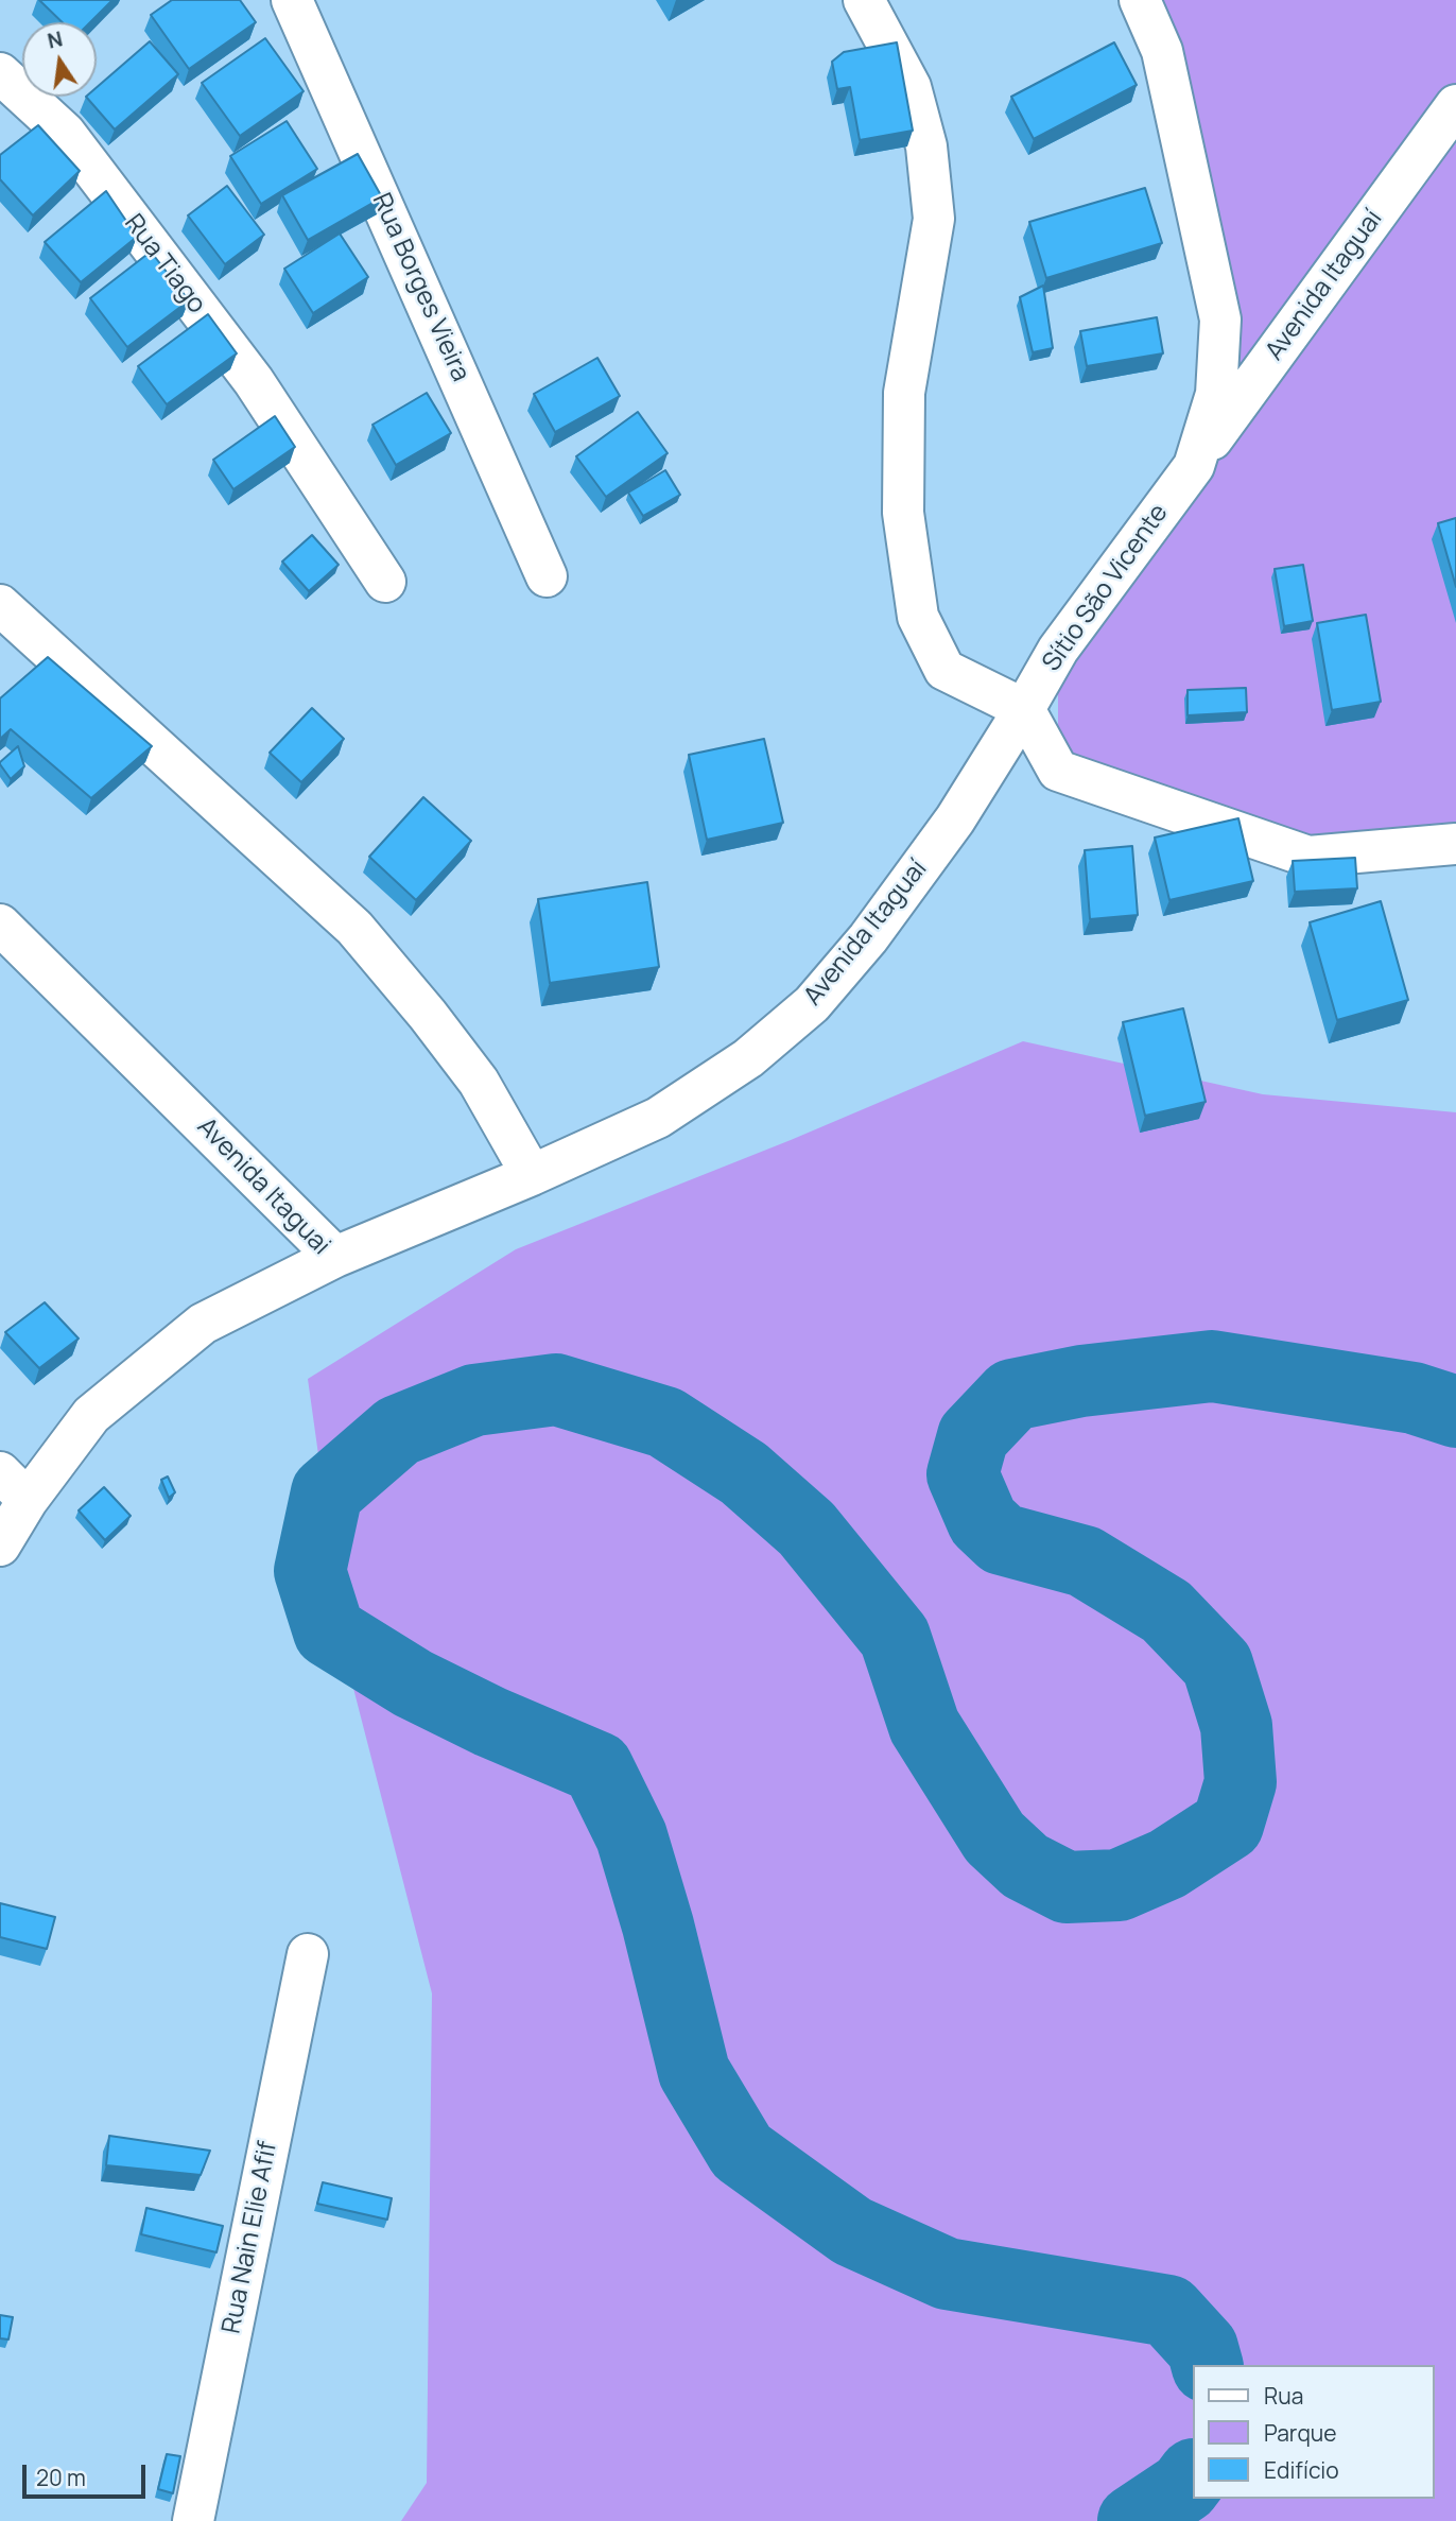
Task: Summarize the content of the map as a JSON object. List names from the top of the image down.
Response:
{
  "streets": {
    "street": [
      "Rua Tiago",
      "Avenida Itaguaí",
      "Rua Borges Vieira",
      "Sítio São Vicente",
      "Avenida Itaguai",
      "Rua Nain Elie Afif"
    ]
  },
  "crossings": [
    ["Avenida Itaguaí", "Sítio São Vicente"],
    ["Avenida Itaguaí", "Avenida Itaguai"]
  ],
  "legend": ["Rua", "Parque", "Edifício"],
  "scale_bar": "20 m",
  "north": "top"
}
